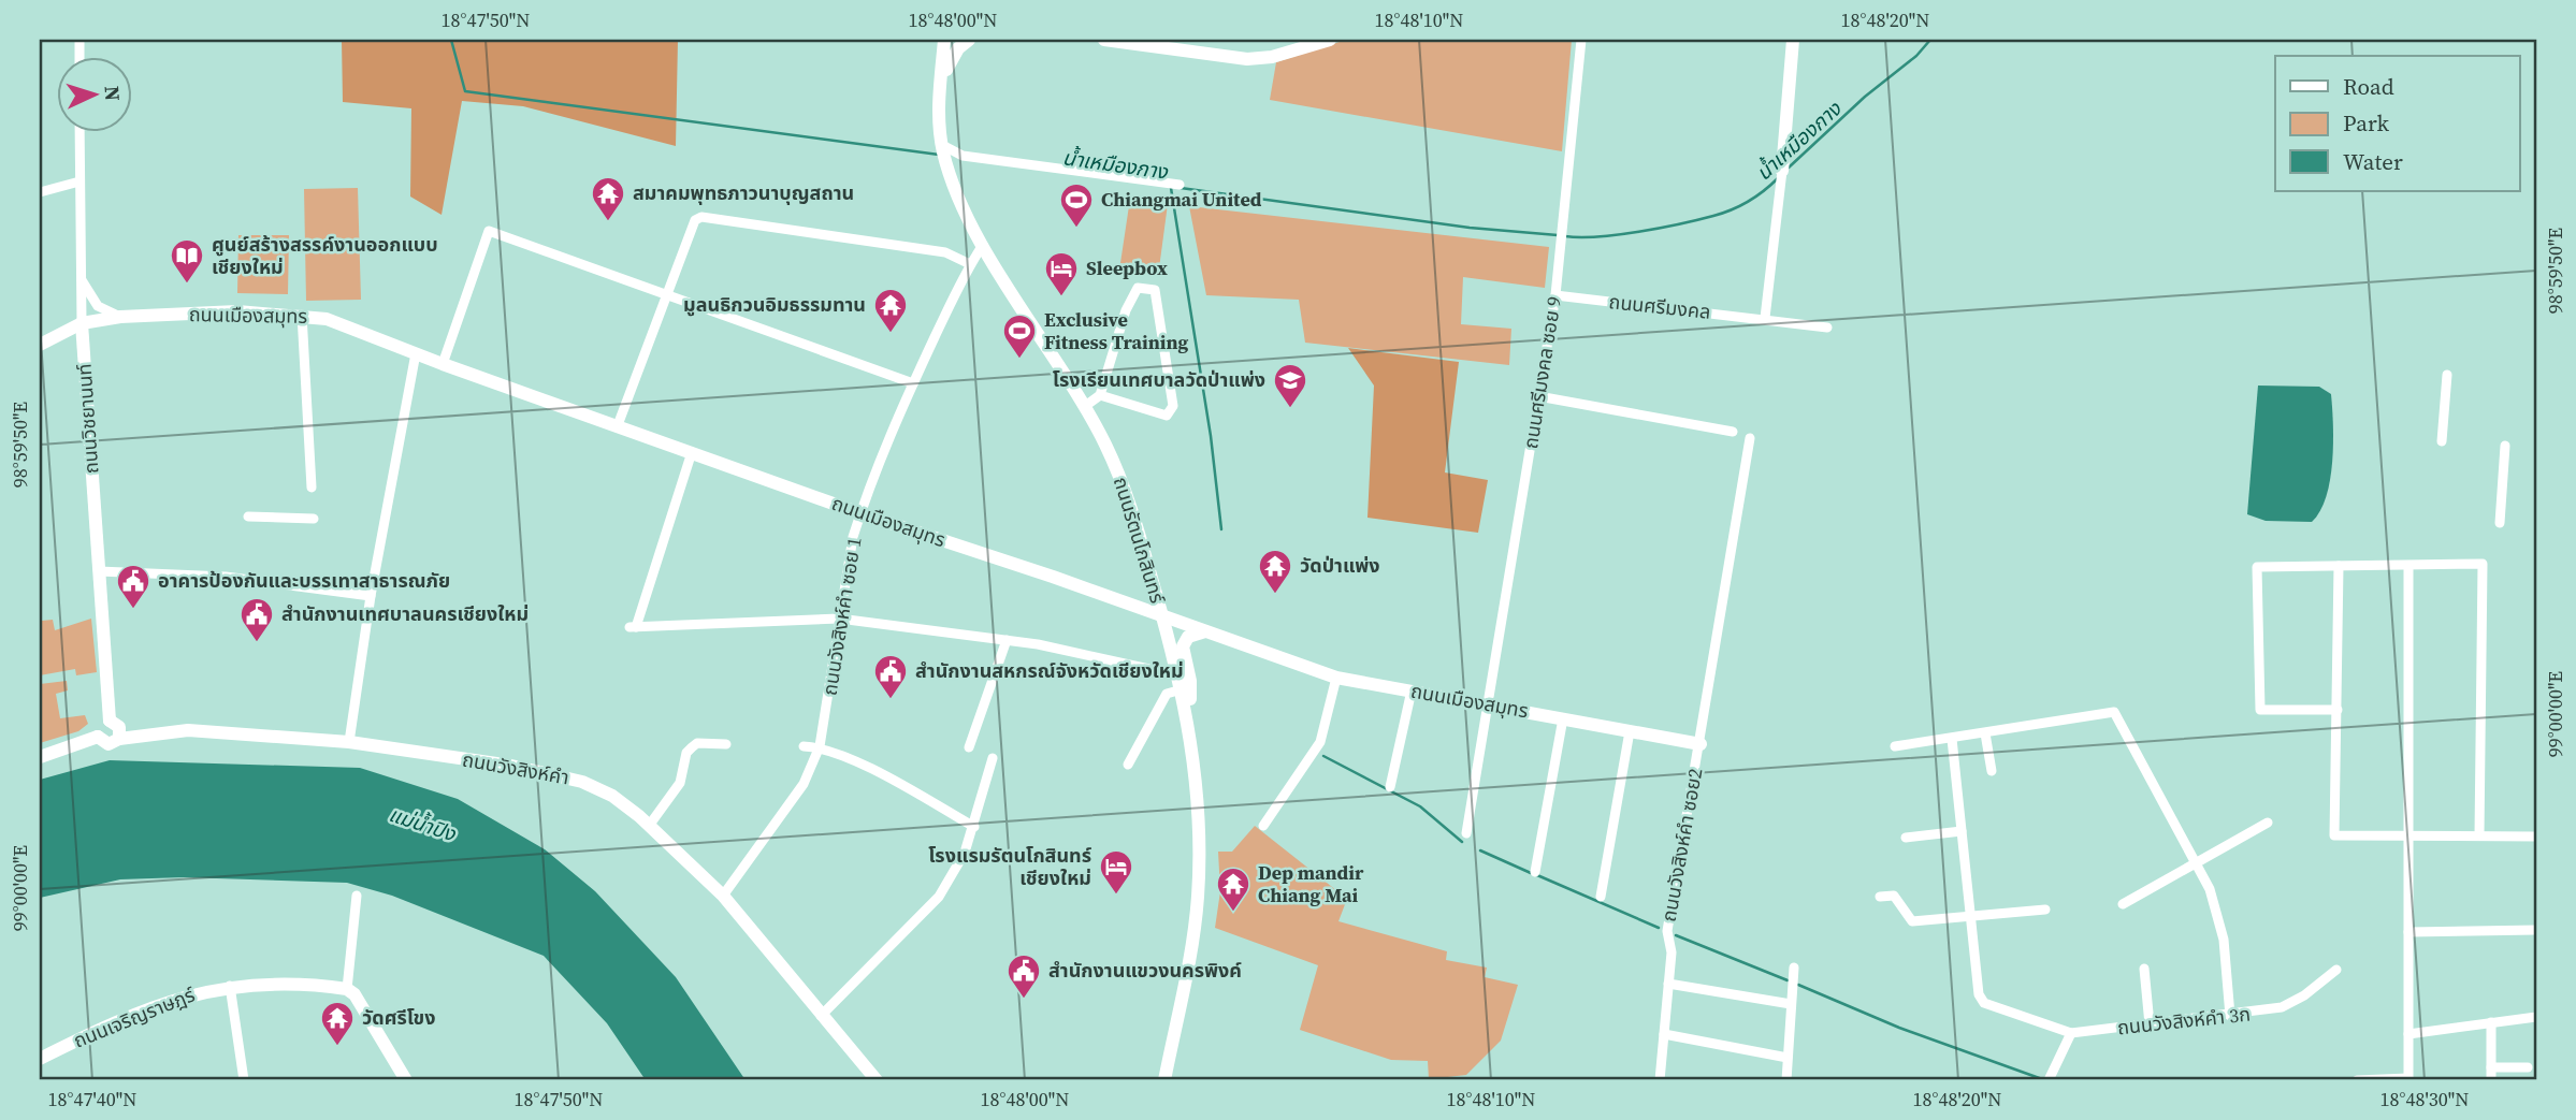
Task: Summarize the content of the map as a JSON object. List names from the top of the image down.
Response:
{
  "streets": {
    "street": [
      "ถนนศรีมงคล",
      "ถนนเมืองสมุทร",
      "ถนนศรีมงคล ซอย 9",
      "ถนนวิชยานนท์",
      "ถนนรัตนโกสินทร์",
      "ถนนวังสิงห์คำ ซอย 1",
      "ถนนวังสิงห์คำ",
      "ถนนวังสิงห์คำ ซอย2",
      "ถนนเจริญราษฎร์",
      "ถนนวังสิงห์คำ 3ก"
    ]
  },
  "crossings": [
    ["ถนนศรีมงคล", "ถนนศรีมงคล ซอย 9"],
    ["ถนนเมืองสมุทร", "ถนนศรีมงคล ซอย 9"],
    ["ถนนเมืองสมุทร", "ถนนวิชยานนท์"],
    ["ถนนเมืองสมุทร", "ถนนรัตนโกสินทร์"],
    ["ถนนเมืองสมุทร", "ถนนวังสิงห์คำ ซอย 1"],
    ["ถนนเมืองสมุทร", "ถนนวังสิงห์คำ ซอย2"],
    ["ถนนวิชยานนท์", "ถนนวังสิงห์คำ"],
    ["ถนนรัตนโกสินทร์", "ถนนวังสิงห์คำ ซอย 1"],
    ["ถนนวังสิงห์คำ ซอย 1", "ถนนวังสิงห์คำ"]
  ],
  "water": ["น้ำเหมืองกาง", "แม่น้ำปิง"],
  "places": {
    "temple": [
      "สมาคมพุทธภาวนาบุญสถาน",
      "มูลนธิกวนอิมธรรมทาน",
      "วัดป่าแพ่ง",
      "Dep mandir Chiang Mai",
      "วัดศรีโขง"
    ],
    "sports": ["Chiangmai United", "Exclusive Fitness Training"],
    "library": ["ศูนย์สร้างสรรค์งานออกแบบ เชียงใหม่"],
    "hotel": ["Sleepbox", "โรงแรมรัตนโกสินทร์ เชียงใหม่"],
    "school or university": ["โรงเรียนเทศบาลวัดป่าแพ่ง"],
    "public building": [
      "อาคารป้องกันและบรรเทาสาธารณภัย",
      "สำนักงานเทศบาลนครเชียงใหม่",
      "สำนักงานสหกรณ์จังหวัดเชียงใหม่",
      "สำนักงานแขวงนครพิงค์"
    ]
  },
  "legend": ["Road", "Park", "Water"],
  "north": "right",
  "coordinates": [
    "18°47'50\"N",
    "18°48'00\"N",
    "18°48'10\"N",
    "18°48'20\"N",
    "98°59'50\"E",
    "99°00'00\"E",
    "18°47'40\"N",
    "18°48'30\"N"
  ]
}
